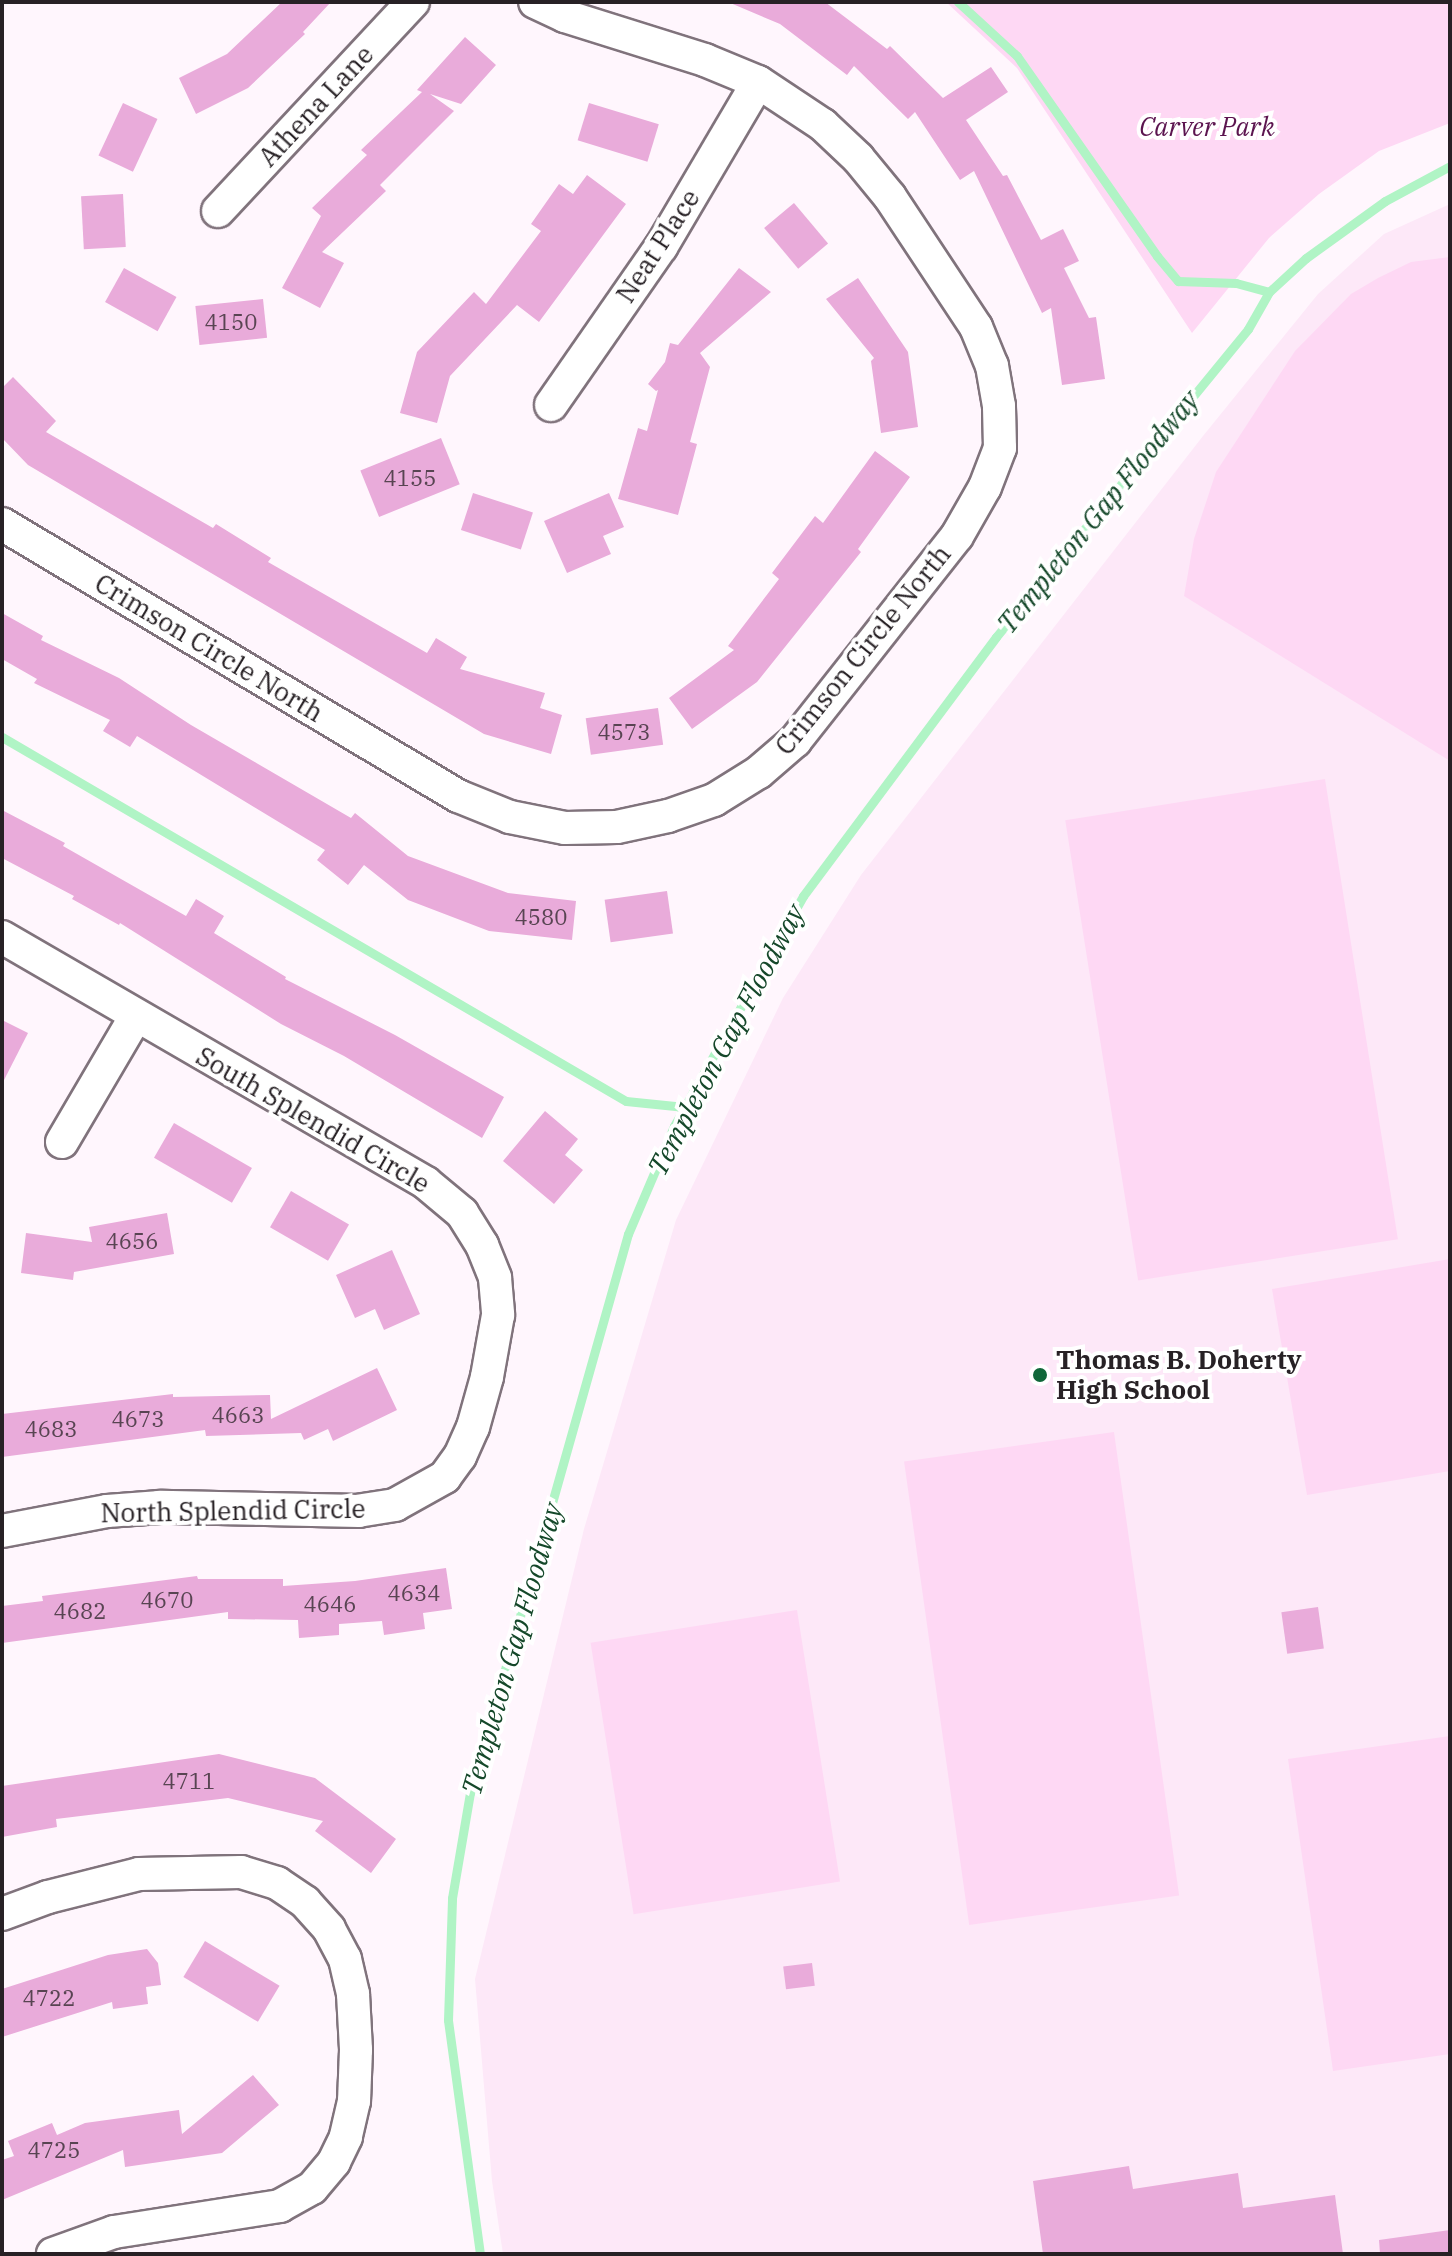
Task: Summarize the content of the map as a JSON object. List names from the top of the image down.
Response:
{
  "streets": {
    "street": [
      "Athena Lane",
      "Neat Place",
      "Crimson Circle North",
      "South Splendid Circle",
      "North Splendid Circle"
    ]
  },
  "crossings": [
    ["Neat Place", "Crimson Circle North"],
    ["South Splendid Circle", "North Splendid Circle"]
  ],
  "water": ["Templeton Gap Floodway"],
  "parks": ["Carver Park"],
  "places": ["Thomas B. Doherty High School"],
  "house_numbers": [
    "4150",
    "4155",
    "4573",
    "4580",
    "4656",
    "4663",
    "4673",
    "4683",
    "4634",
    "4670",
    "4646",
    "4682",
    "4711",
    "4722",
    "4725"
  ]
}
